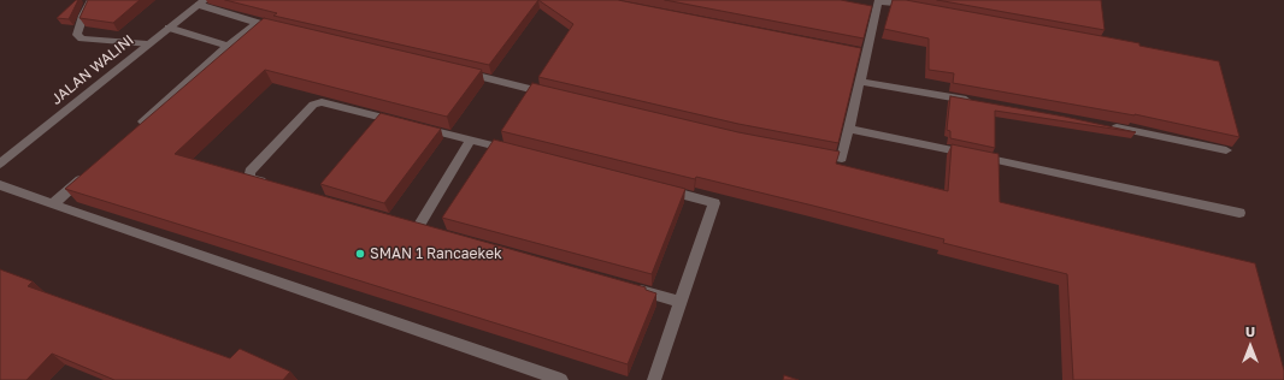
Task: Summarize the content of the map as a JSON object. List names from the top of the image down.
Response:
{
  "streets": {
    "street": ["JALAN WALINI"]
  },
  "places": ["SMAN 1 Rancaekek"],
  "north": "top"
}
